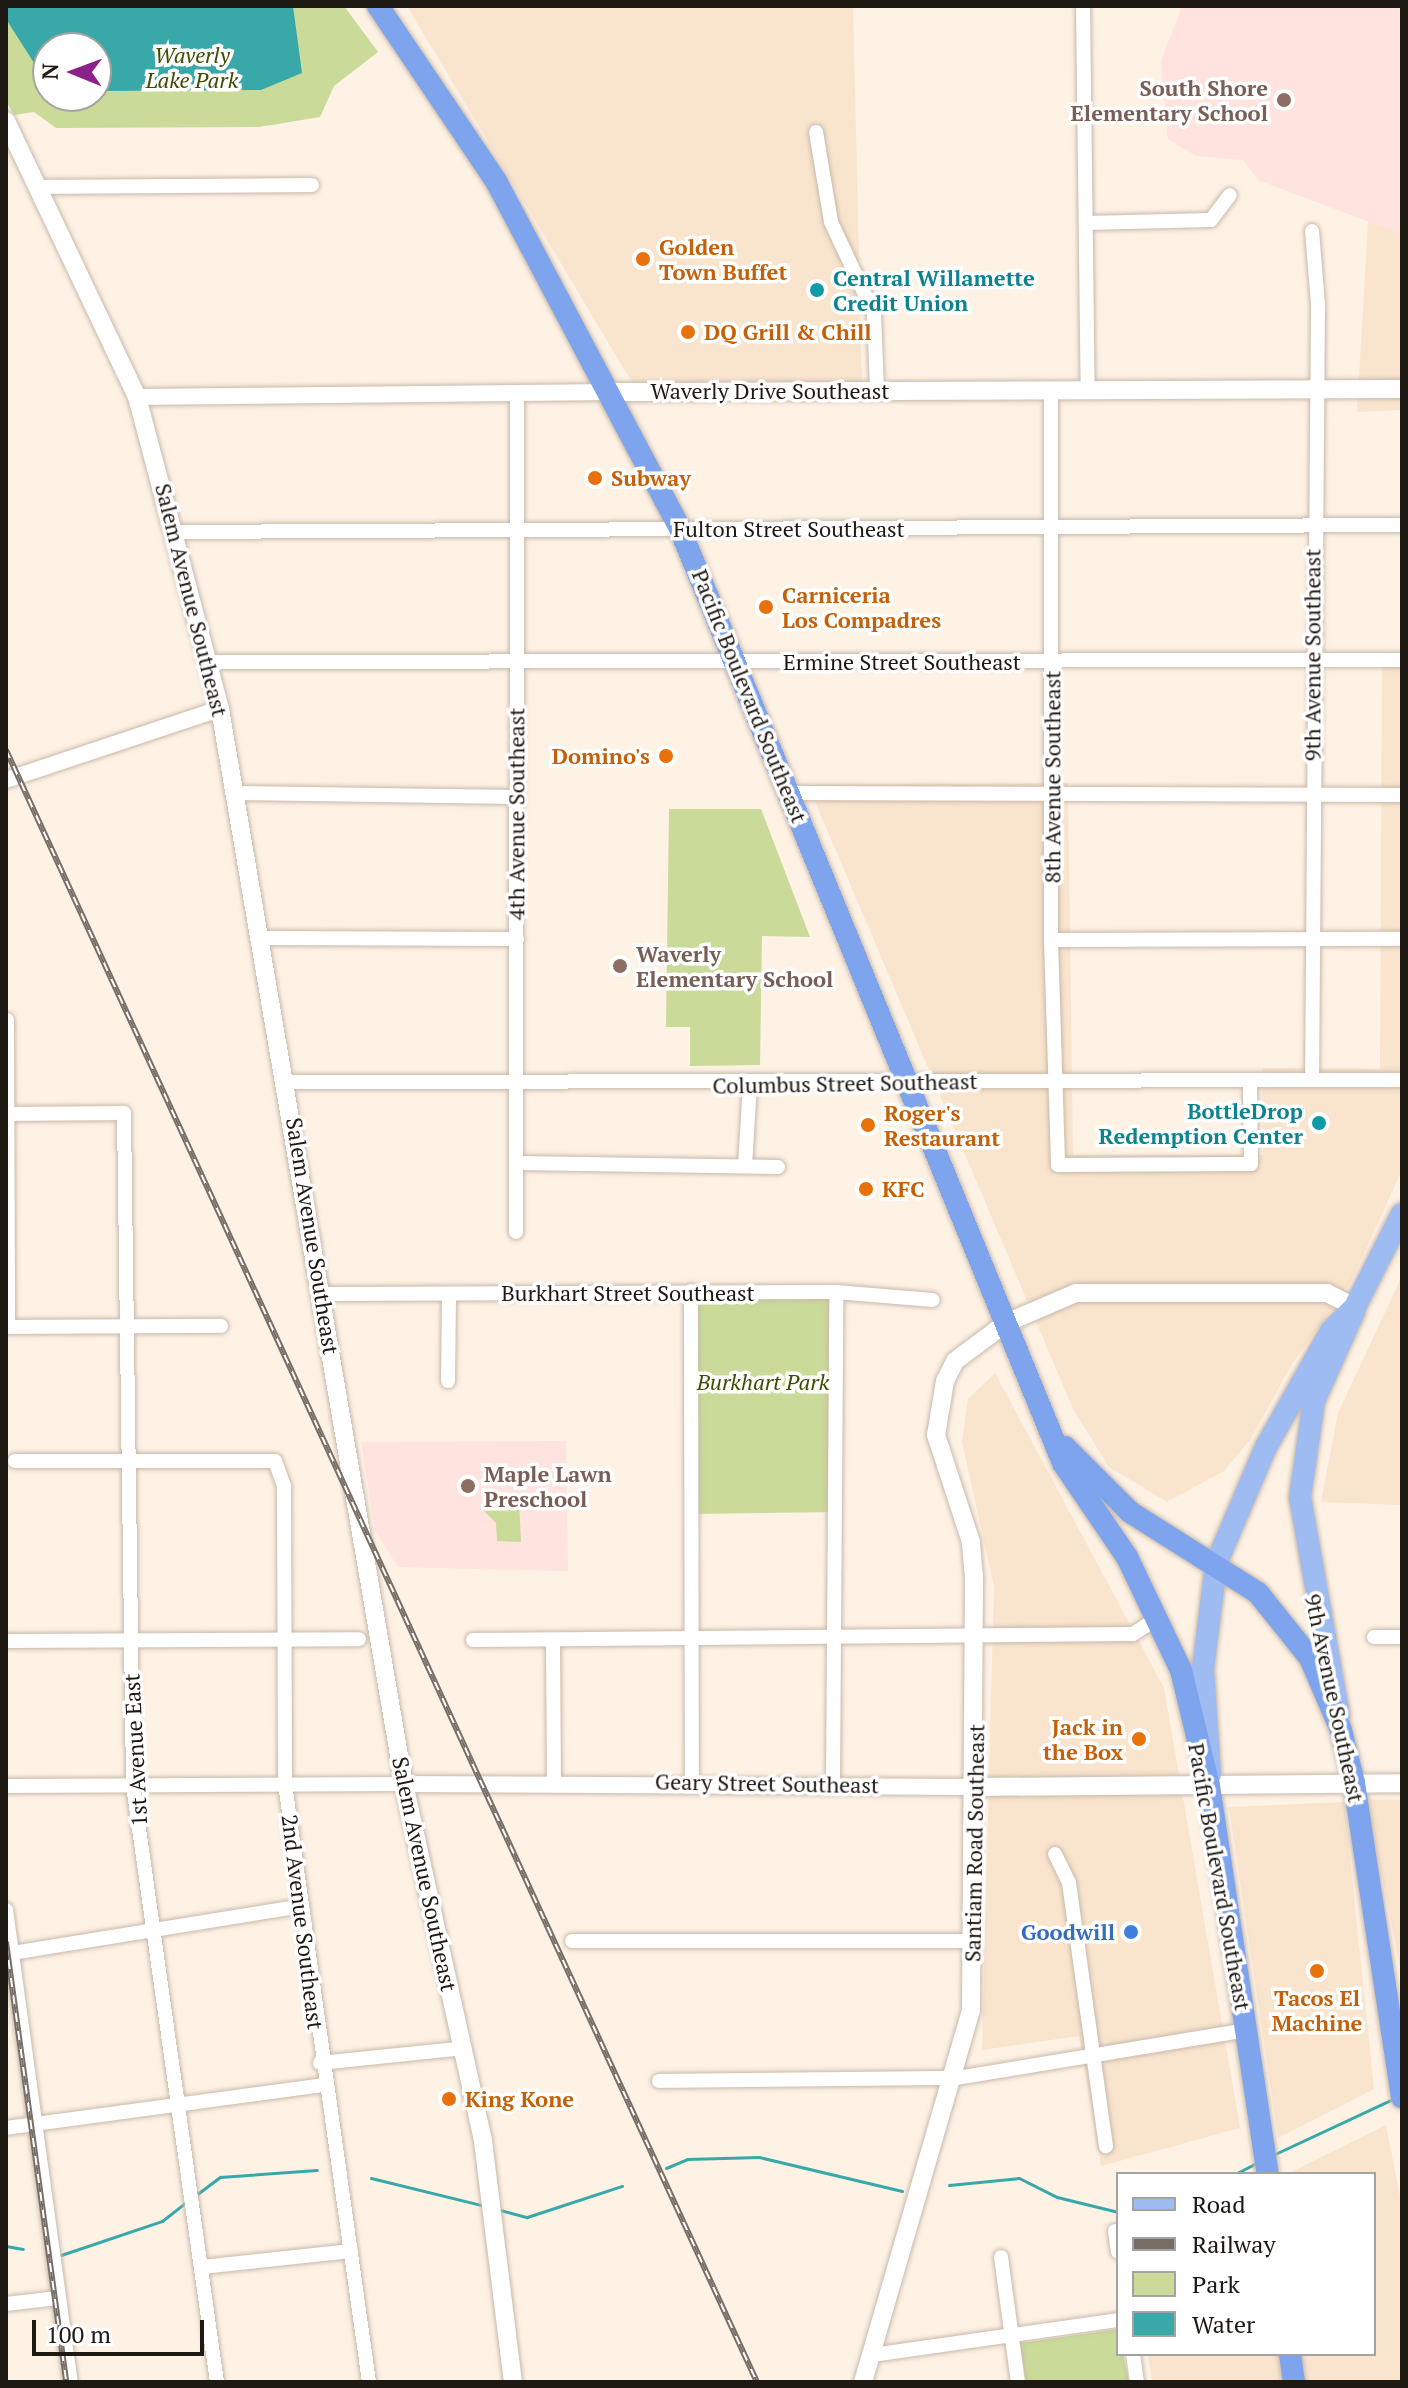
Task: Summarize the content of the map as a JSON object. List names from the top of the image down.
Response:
{
  "streets": {
    "highway": ["9th Avenue Southeast", "Pacific Boulevard Southeast"],
    "main road": [
      "Waverly Drive Southeast",
      "Salem Avenue Southeast",
      "Geary Street Southeast",
      "Santiam Road Southeast"
    ],
    "street": [
      "Fulton Street Southeast",
      "Ermine Street Southeast",
      "8th Avenue Southeast",
      "4th Avenue Southeast",
      "Columbus Street Southeast",
      "Burkhart Street Southeast",
      "1st Avenue East",
      "2nd Avenue Southeast"
    ]
  },
  "crossings": [
    ["Waverly Drive Southeast", "Salem Avenue Southeast"],
    ["Waverly Drive Southeast", "9th Avenue Southeast"],
    ["Waverly Drive Southeast", "Pacific Boulevard Southeast"],
    ["Waverly Drive Southeast", "8th Avenue Southeast"],
    ["Waverly Drive Southeast", "4th Avenue Southeast"],
    ["Fulton Street Southeast", "Salem Avenue Southeast"],
    ["Fulton Street Southeast", "9th Avenue Southeast"],
    ["Fulton Street Southeast", "Pacific Boulevard Southeast"],
    ["Fulton Street Southeast", "8th Avenue Southeast"],
    ["Fulton Street Southeast", "4th Avenue Southeast"],
    ["Salem Avenue Southeast", "Ermine Street Southeast"],
    ["Salem Avenue Southeast", "Columbus Street Southeast"],
    ["Salem Avenue Southeast", "Burkhart Street Southeast"],
    ["Salem Avenue Southeast", "Geary Street Southeast"],
    ["9th Avenue Southeast", "Ermine Street Southeast"],
    ["9th Avenue Southeast", "Pacific Boulevard Southeast"],
    ["9th Avenue Southeast", "Columbus Street Southeast"],
    ["9th Avenue Southeast", "Geary Street Southeast"],
    ["Ermine Street Southeast", "Pacific Boulevard Southeast"],
    ["Ermine Street Southeast", "8th Avenue Southeast"],
    ["Ermine Street Southeast", "4th Avenue Southeast"],
    ["Pacific Boulevard Southeast", "Columbus Street Southeast"],
    ["Pacific Boulevard Southeast", "Geary Street Southeast"],
    ["Pacific Boulevard Southeast", "Santiam Road Southeast"],
    ["8th Avenue Southeast", "Columbus Street Southeast"],
    ["4th Avenue Southeast", "Columbus Street Southeast"],
    ["1st Avenue East", "Geary Street Southeast"],
    ["1st Avenue East", "2nd Avenue Southeast"],
    ["Geary Street Southeast", "Santiam Road Southeast"],
    ["Geary Street Southeast", "2nd Avenue Southeast"]
  ],
  "parks": ["Waverly Lake Park", "Burkhart Park"],
  "places": [
    "South Shore Elementary School",
    "Golden Town Buffet",
    "Central Willamette Credit Union",
    "DQ Grill & Chill",
    "Subway",
    "Carniceria Los Compadres",
    "Domino's",
    "Waverly Elementary School",
    "BottleDrop Redemption Center",
    "Roger's Restaurant",
    "KFC",
    "Maple Lawn Preschool",
    "Jack in the Box",
    "Goodwill",
    "Tacos El Machine",
    "King Kone"
  ],
  "legend": [
    "Road",
    "Railway",
    "Park",
    "Water"
  ],
  "scale_bar": "100 m",
  "north": "left"
}
